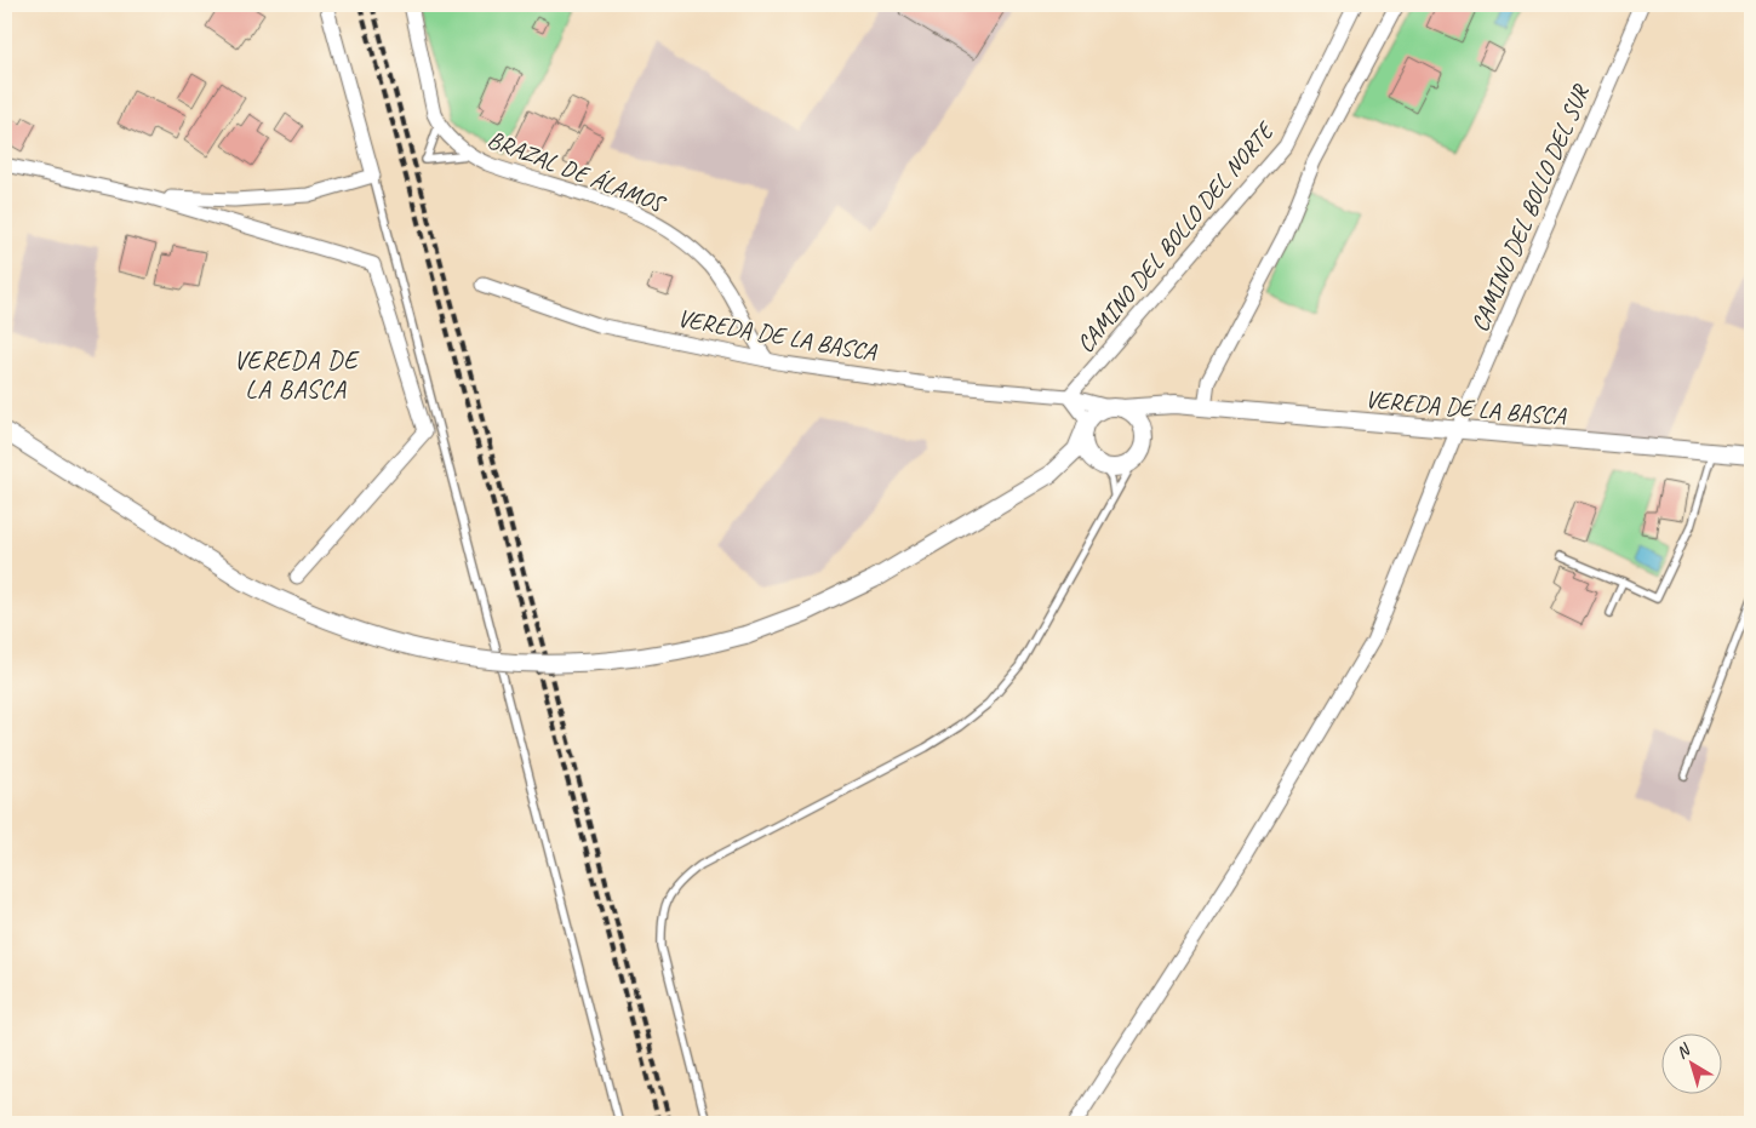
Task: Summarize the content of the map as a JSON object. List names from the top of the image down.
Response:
{
  "streets": {
    "street": [
      "BRAZAL DE ÁLAMOS",
      "CAMINO DEL BOLLO DEL SUR",
      "CAMINO DEL BOLLO DEL NORTE",
      "VEREDA DE LA BASCA"
    ]
  },
  "crossings": [
    ["BRAZAL DE ÁLAMOS", "VEREDA DE LA BASCA"],
    ["CAMINO DEL BOLLO DEL SUR", "VEREDA DE LA BASCA"],
    ["CAMINO DEL BOLLO DEL NORTE", "VEREDA DE LA BASCA"]
  ],
  "districts": ["VEREDA DE LA BASCA"],
  "north": "top left"
}
